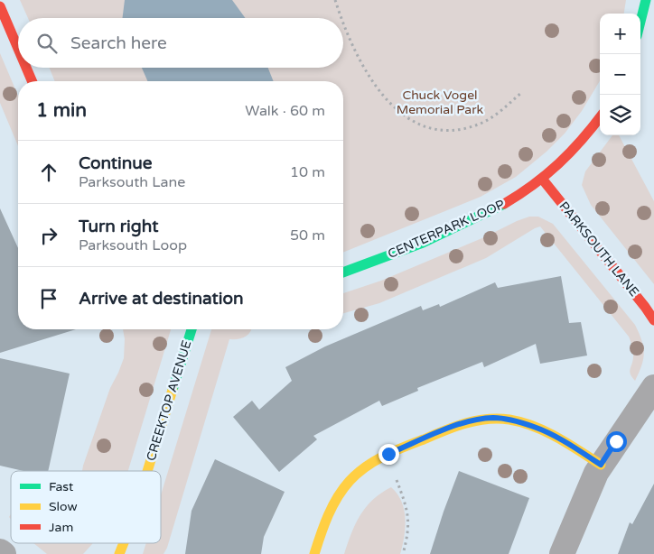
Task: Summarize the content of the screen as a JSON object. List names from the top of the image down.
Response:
{
  "streets": {
    "street": ["CENTERPARK LOOP", "PARKSOUTH LANE", "CREEKTOP AVENUE"]
  },
  "crossings": [
    ["CENTERPARK LOOP", "PARKSOUTH LANE"]
  ],
  "parks": ["Chuck Vogel Memorial Park"],
  "legend": ["Fast", "Slow", "Jam"],
  "page": {
    "map_buttons": ["+", "−"],
    "search": "Search here",
    "heading": ["1 min", "Walk · 60 m"],
    "list": [
      ["Continue", "Parksouth Lane", "10 m"],
      ["Turn right", "Parksouth Loop", "50 m"],
      "Arrive at destination"
    ]
  }
}
